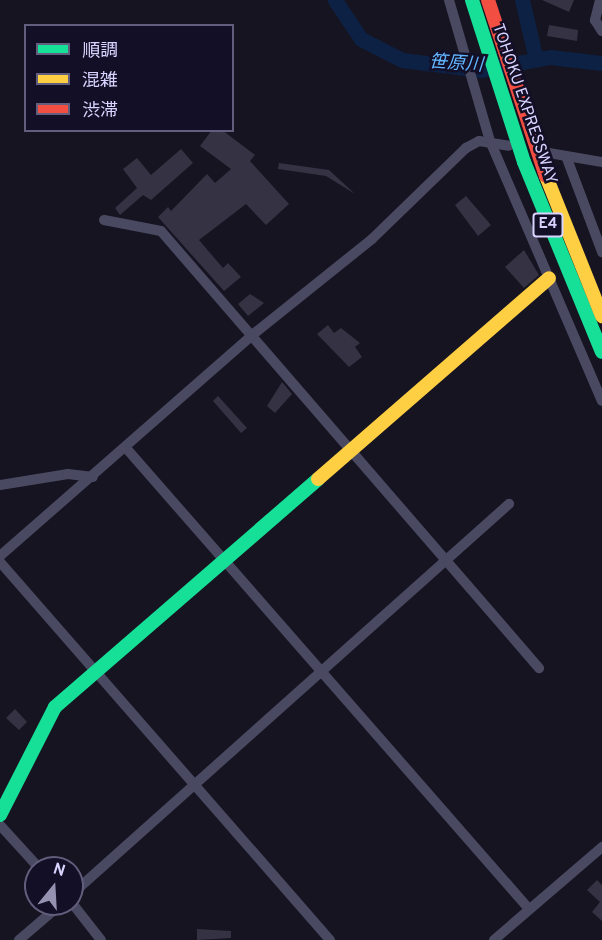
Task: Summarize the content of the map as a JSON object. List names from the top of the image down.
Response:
{
  "streets": {
    "main road": ["TOHOKU EXPRESSWAY", "E4"]
  },
  "water": ["笹原川"],
  "legend": ["順調", "混雑", "渋滞"],
  "north": "top"
}
